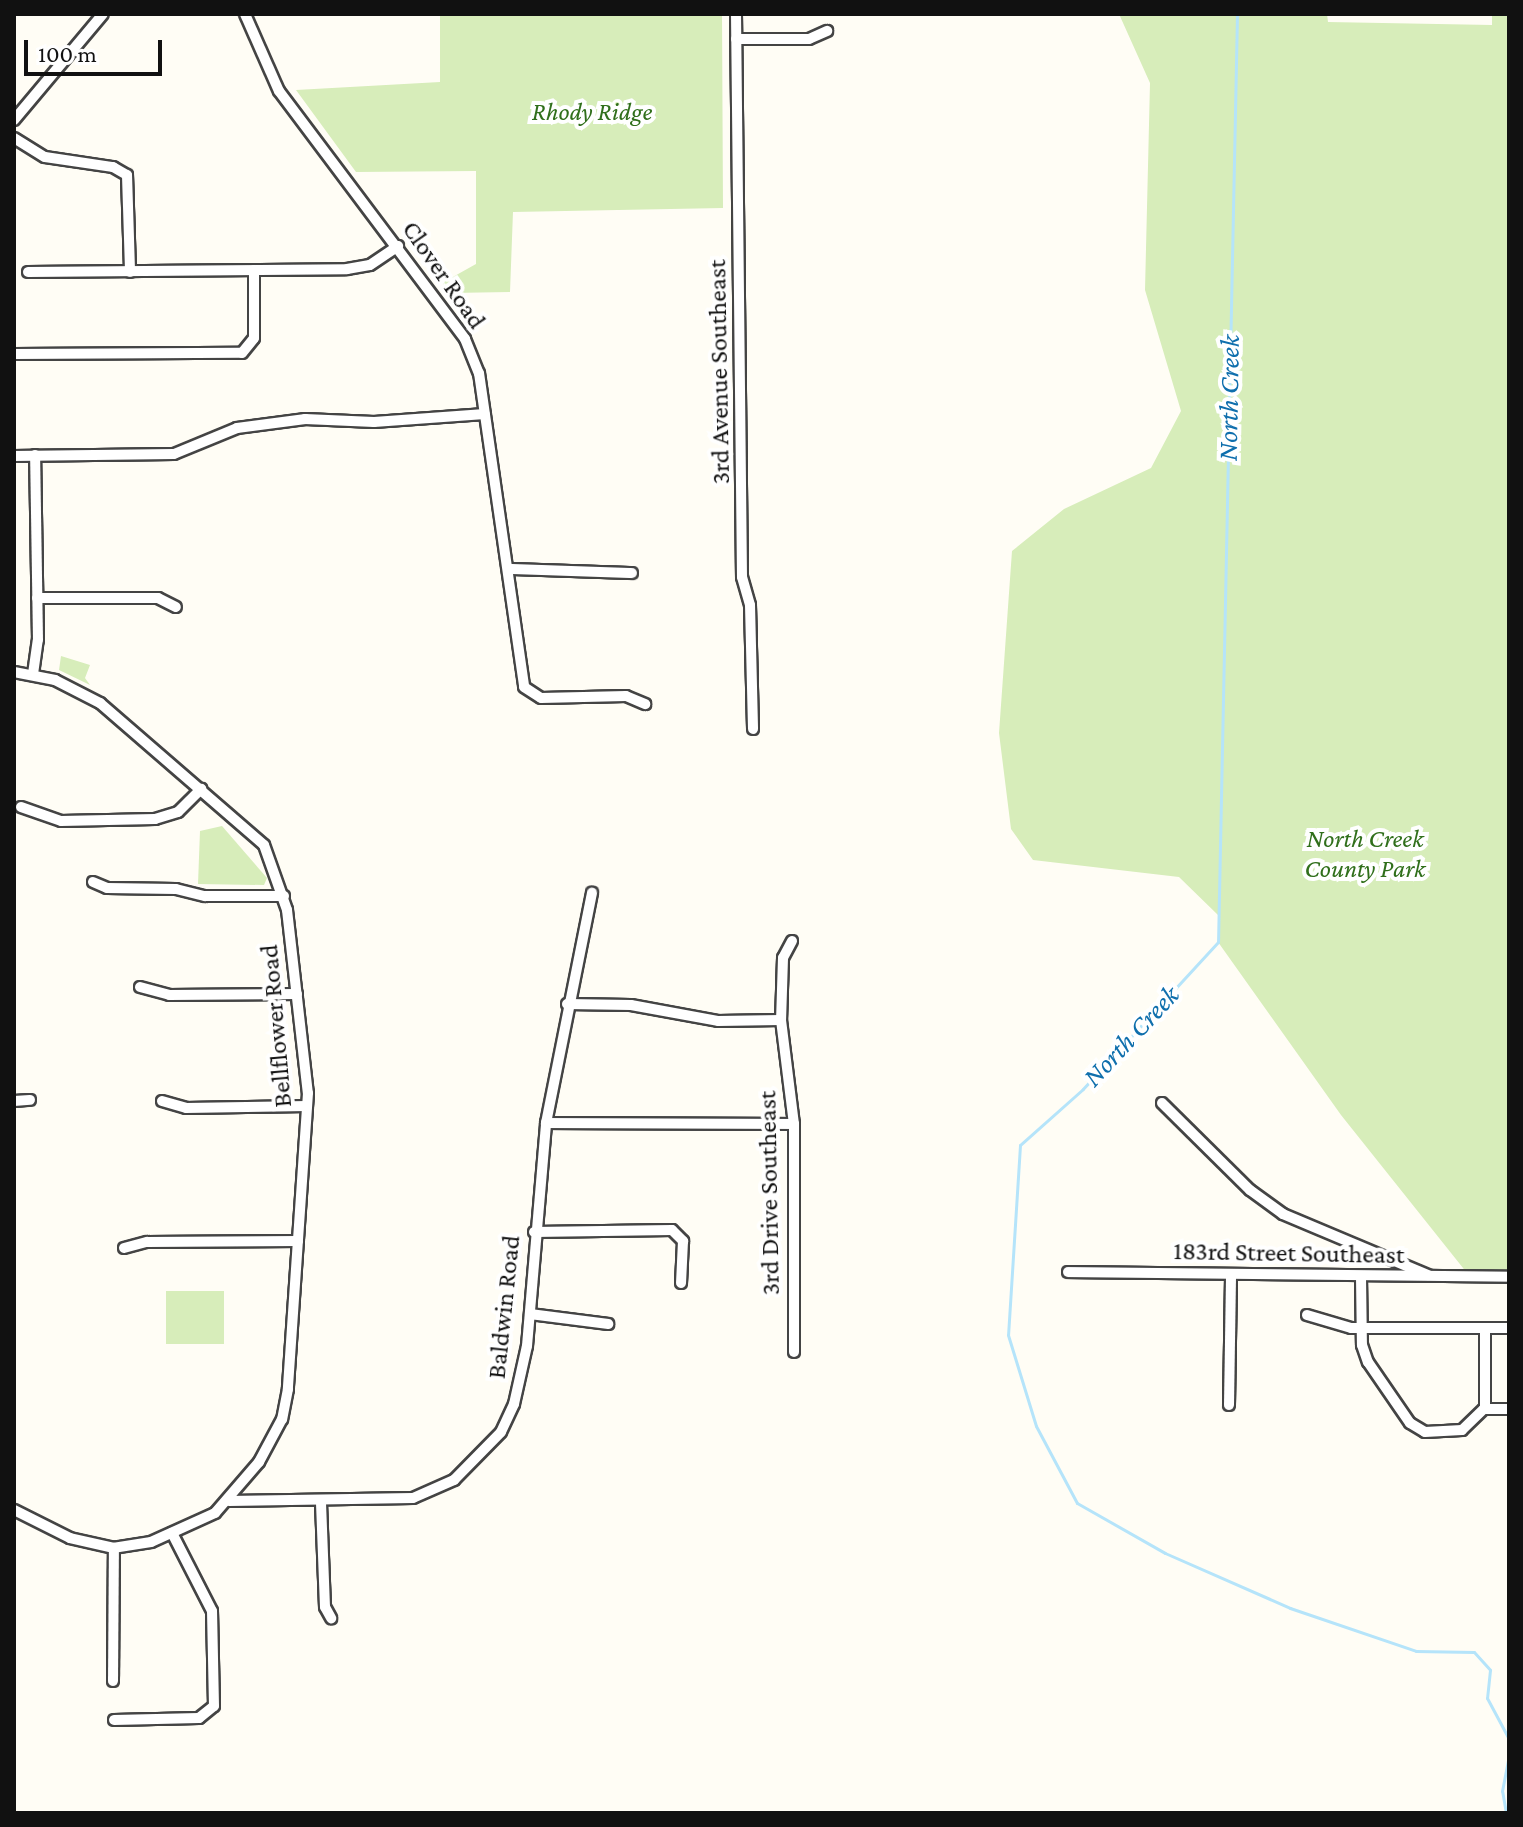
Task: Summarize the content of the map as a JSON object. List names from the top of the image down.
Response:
{
  "streets": {
    "street": [
      "Clover Road",
      "3rd Avenue Southeast",
      "Bellflower Road",
      "3rd Drive Southeast",
      "183rd Street Southeast",
      "Baldwin Road"
    ]
  },
  "crossings": [
    ["Bellflower Road", "Baldwin Road"]
  ],
  "water": ["North Creek"],
  "parks": ["Rhody Ridge", "North Creek County Park"],
  "scale_bar": "100 m"
}
